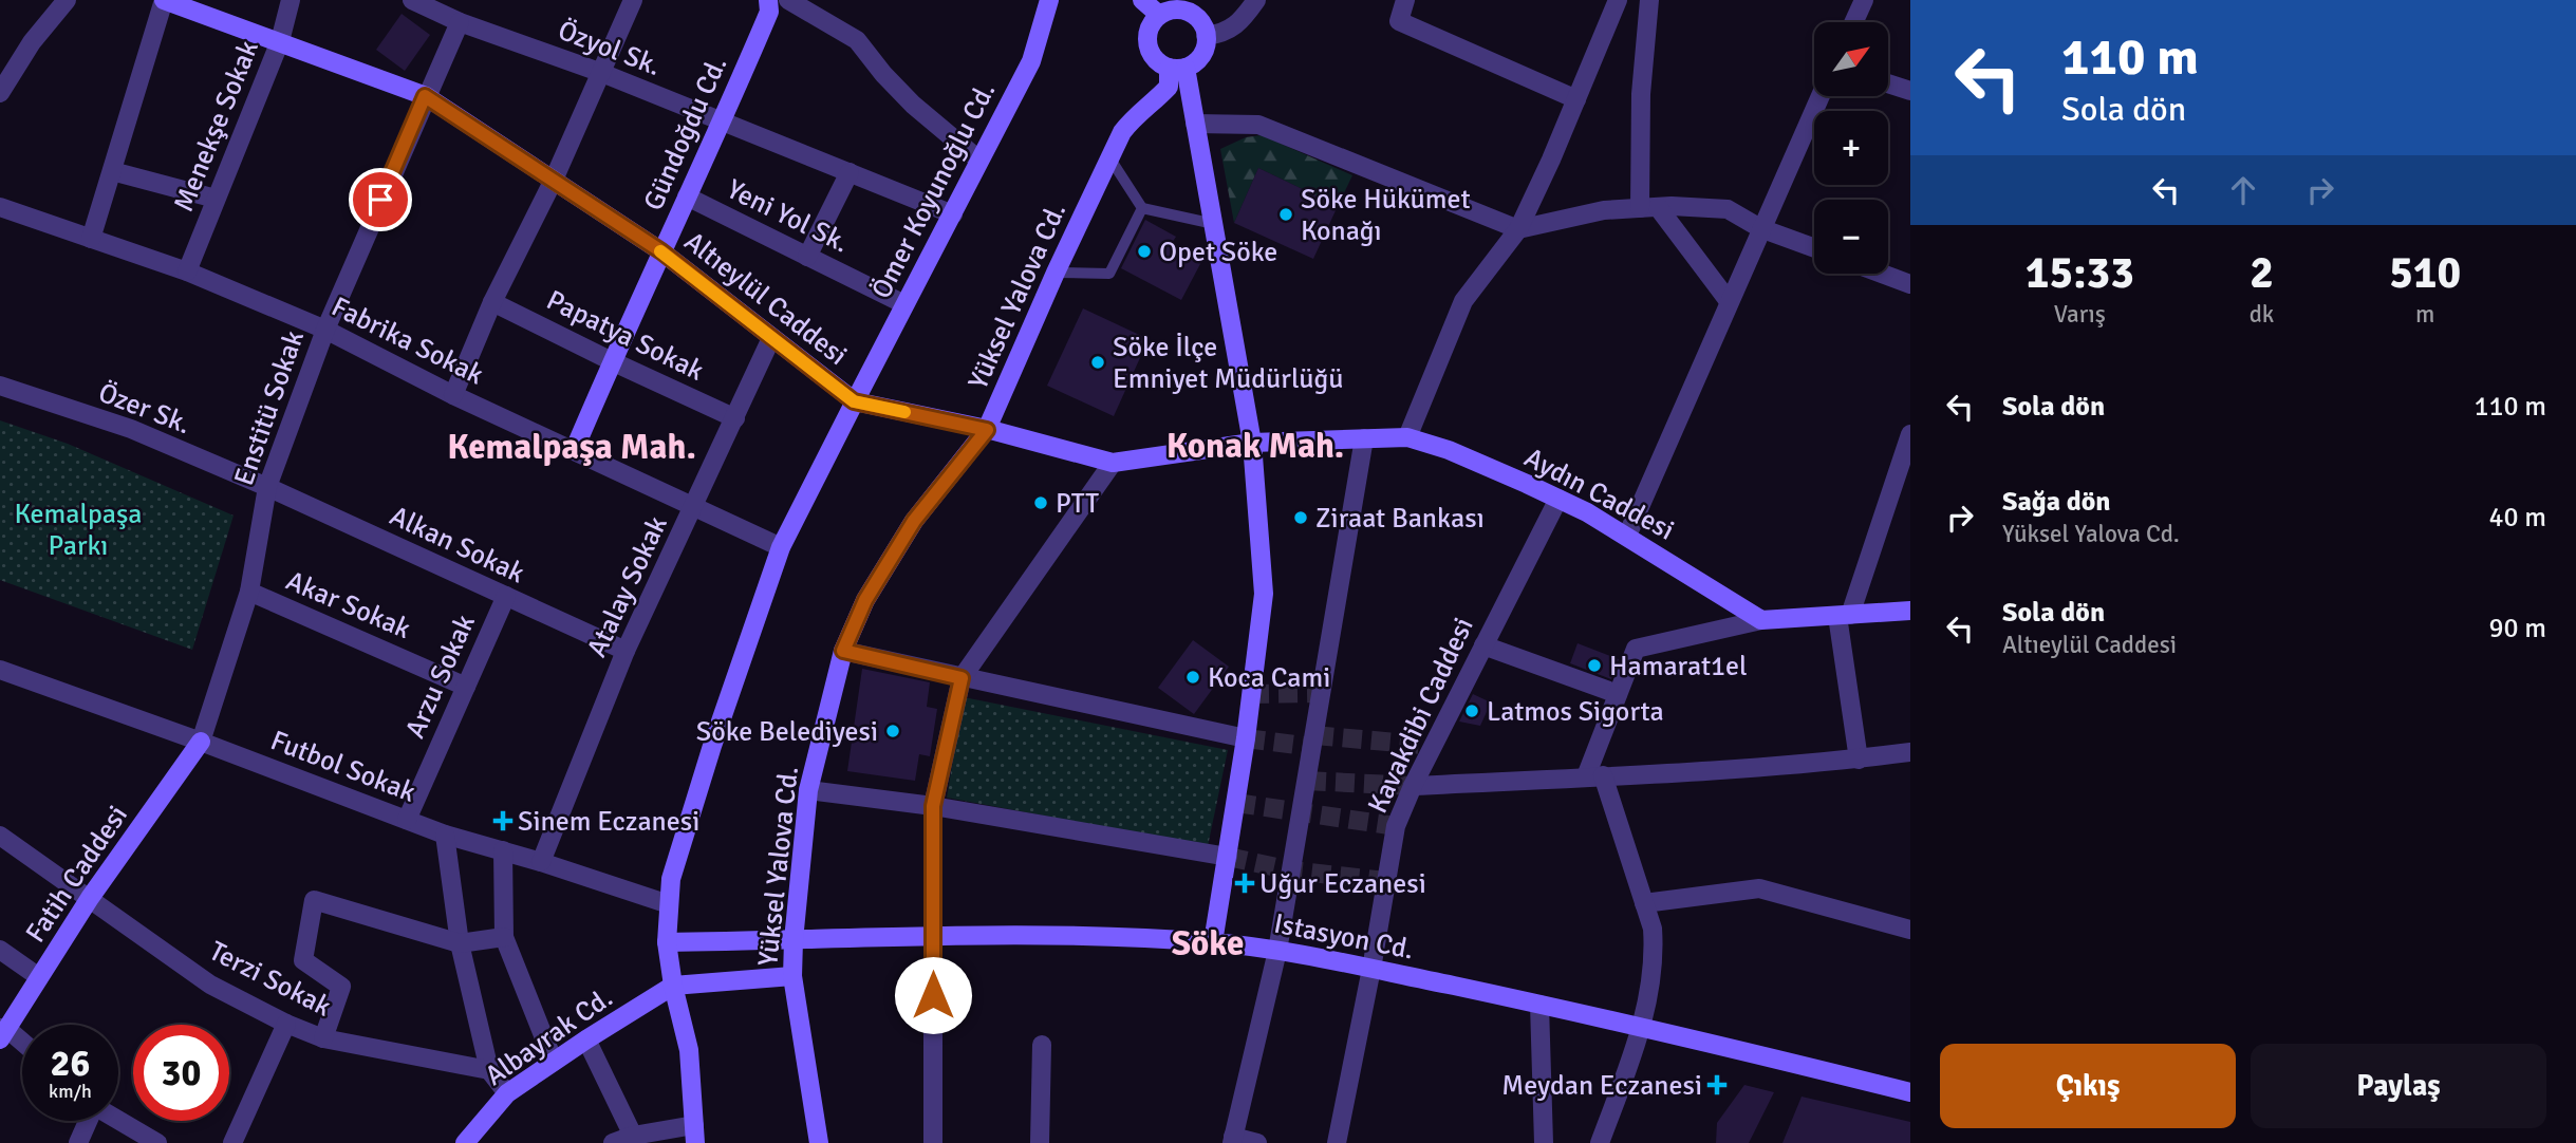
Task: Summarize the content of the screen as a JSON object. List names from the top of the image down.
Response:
{
  "streets": {
    "main road": [
      "Gündoğdu Cd.",
      "Ömer Koyunoğlu Cd.",
      "Yüksel Yalova Cd.",
      "Altıeylül Caddesi",
      "Aydın Caddesi",
      "Fatih Caddesi",
      "Istasyon Cd.",
      "Albayrak Cd."
    ],
    "street": [
      "Özyol Sk.",
      "Menekşe Sokak",
      "Yeni Yol Sk.",
      "Papatya Sokak",
      "Fabrika Sokak",
      "Özer Sk.",
      "Enstitü Sokak",
      "Alkan Sokak",
      "Atalay Sokak",
      "Akar Sokak",
      "Arzu Sokak",
      "Kavakdibi Caddesi",
      "Futbol Sokak",
      "Terzi Sokak"
    ]
  },
  "crossings": [
    ["Özyol Sk.", "Gündoğdu Cd."],
    ["Özyol Sk.", "Ömer Koyunoğlu Cd."],
    ["Özyol Sk.", "Enstitü Sokak"],
    ["Menekşe Sokak", "Altıeylül Caddesi"],
    ["Menekşe Sokak", "Fabrika Sokak"],
    ["Gündoğdu Cd.", "Yeni Yol Sk."],
    ["Gündoğdu Cd.", "Altıeylül Caddesi"],
    ["Gündoğdu Cd.", "Papatya Sokak"],
    ["Gündoğdu Cd.", "Fabrika Sokak"],
    ["Ömer Koyunoğlu Cd.", "Yeni Yol Sk."],
    ["Ömer Koyunoğlu Cd.", "Altıeylül Caddesi"],
    ["Ömer Koyunoğlu Cd.", "Fabrika Sokak"],
    ["Ömer Koyunoğlu Cd.", "Futbol Sokak"],
    ["Ömer Koyunoğlu Cd.", "Istasyon Cd."],
    ["Ömer Koyunoğlu Cd.", "Albayrak Cd."],
    ["Yüksel Yalova Cd.", "Altıeylül Caddesi"],
    ["Yüksel Yalova Cd.", "Istasyon Cd."],
    ["Altıeylül Caddesi", "Enstitü Sokak"],
    ["Altıeylül Caddesi", "Aydın Caddesi"],
    ["Altıeylül Caddesi", "Atalay Sokak"],
    ["Papatya Sokak", "Atalay Sokak"],
    ["Fabrika Sokak", "Enstitü Sokak"],
    ["Fabrika Sokak", "Atalay Sokak"],
    ["Özer Sk.", "Enstitü Sokak"],
    ["Özer Sk.", "Alkan Sokak"],
    ["Enstitü Sokak", "Alkan Sokak"],
    ["Enstitü Sokak", "Akar Sokak"],
    ["Enstitü Sokak", "Futbol Sokak"],
    ["Enstitü Sokak", "Fatih Caddesi"],
    ["Aydın Caddesi", "Kavakdibi Caddesi"],
    ["Alkan Sokak", "Atalay Sokak"],
    ["Alkan Sokak", "Arzu Sokak"],
    ["Atalay Sokak", "Futbol Sokak"],
    ["Akar Sokak", "Arzu Sokak"],
    ["Arzu Sokak", "Futbol Sokak"],
    ["Kavakdibi Caddesi", "Istasyon Cd."],
    ["Futbol Sokak", "Fatih Caddesi"],
    ["Fatih Caddesi", "Terzi Sokak"]
  ],
  "districts": ["Konak Mah.", "Kemalpaşa Mah.", "Söke"],
  "parks": ["Kemalpaşa Parkı"],
  "places": {
    "other": [
      "Söke Hükümet Konağı",
      "Opet Söke",
      "Söke İlçe Emniyet Müdürlüğü",
      "PTT",
      "Ziraat Bankası",
      "Hamarat1el",
      "Koca Cami",
      "Latmos Sigorta",
      "Söke Belediyesi"
    ],
    "health": ["Sinem Eczanesi", "Uğur Eczanesi", "Meydan Eczanesi"]
  },
  "north": "top right",
  "page": {
    "turn": ["110 m", "Sola dön"],
    "map_buttons": ["+", "−"],
    "eta": [
      "15:33",
      "Varış",
      "2",
      "dk",
      "510",
      "m"
    ],
    "list": [
      {
        "name": "Sola dön",
        "value": "110 m"
      },
      {
        "name": "Sağa dön",
        "note": "Yüksel Yalova Cd.",
        "value": "40 m"
      },
      {
        "name": "Sola dön",
        "note": "Altıeylül Caddesi",
        "value": "90 m"
      }
    ],
    "speed": "26 km/h",
    "limit": "30",
    "buttons": ["Çıkış", "Paylaş"]
  }
}
